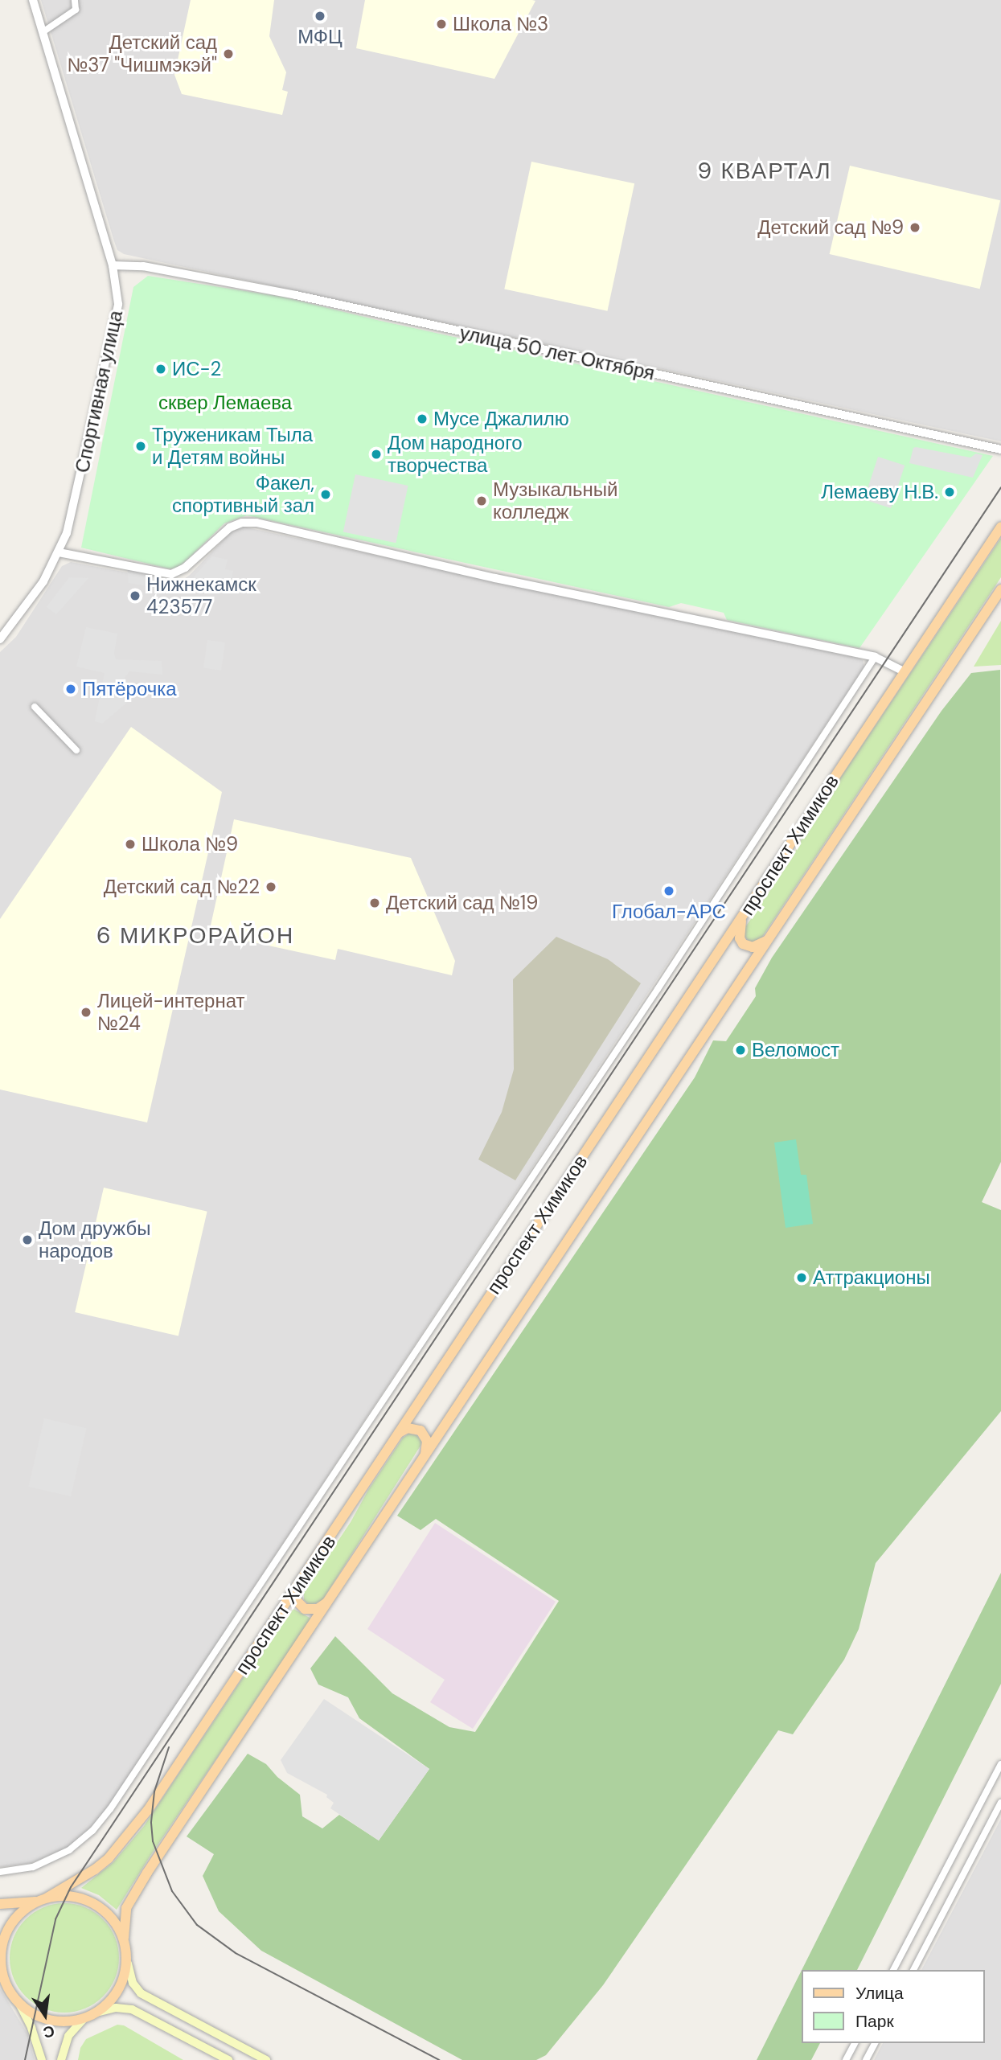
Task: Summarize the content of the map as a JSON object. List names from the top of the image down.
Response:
{
  "streets": {
    "main road": ["проспект Химиков"],
    "street": ["улица 50 лет Октября", "Спортивная улица"]
  },
  "crossings": [
    ["улица 50 лет Октября", "Спортивная улица"]
  ],
  "districts": ["9 КВАРТАЛ", "6 МИКРОРАЙОН"],
  "parks": ["сквер Лемаева"],
  "places": [
    "МФЦ",
    "Школа №3",
    "Детский сад №37 \"Чишмэкэй\"",
    "Детский сад №9",
    "ИС-2",
    "Мусе Джалилю",
    "Труженикам Тыла и Детям войны",
    "Дом народного творчества",
    "Лемаеву Н.В.",
    "Факел, спортивный зал",
    "Музыкальный колледж",
    "Нижнекамск 423577",
    "Пятёрочка",
    "Школа №9",
    "Детский сад №22",
    "Глобал-АРС",
    "Детский сад №19",
    "Лицей-интернат №24",
    "Веломост",
    "Дом дружбы народов",
    "Аттракционы"
  ],
  "legend": ["Улица", "Парк"],
  "north": "bottom"
}
